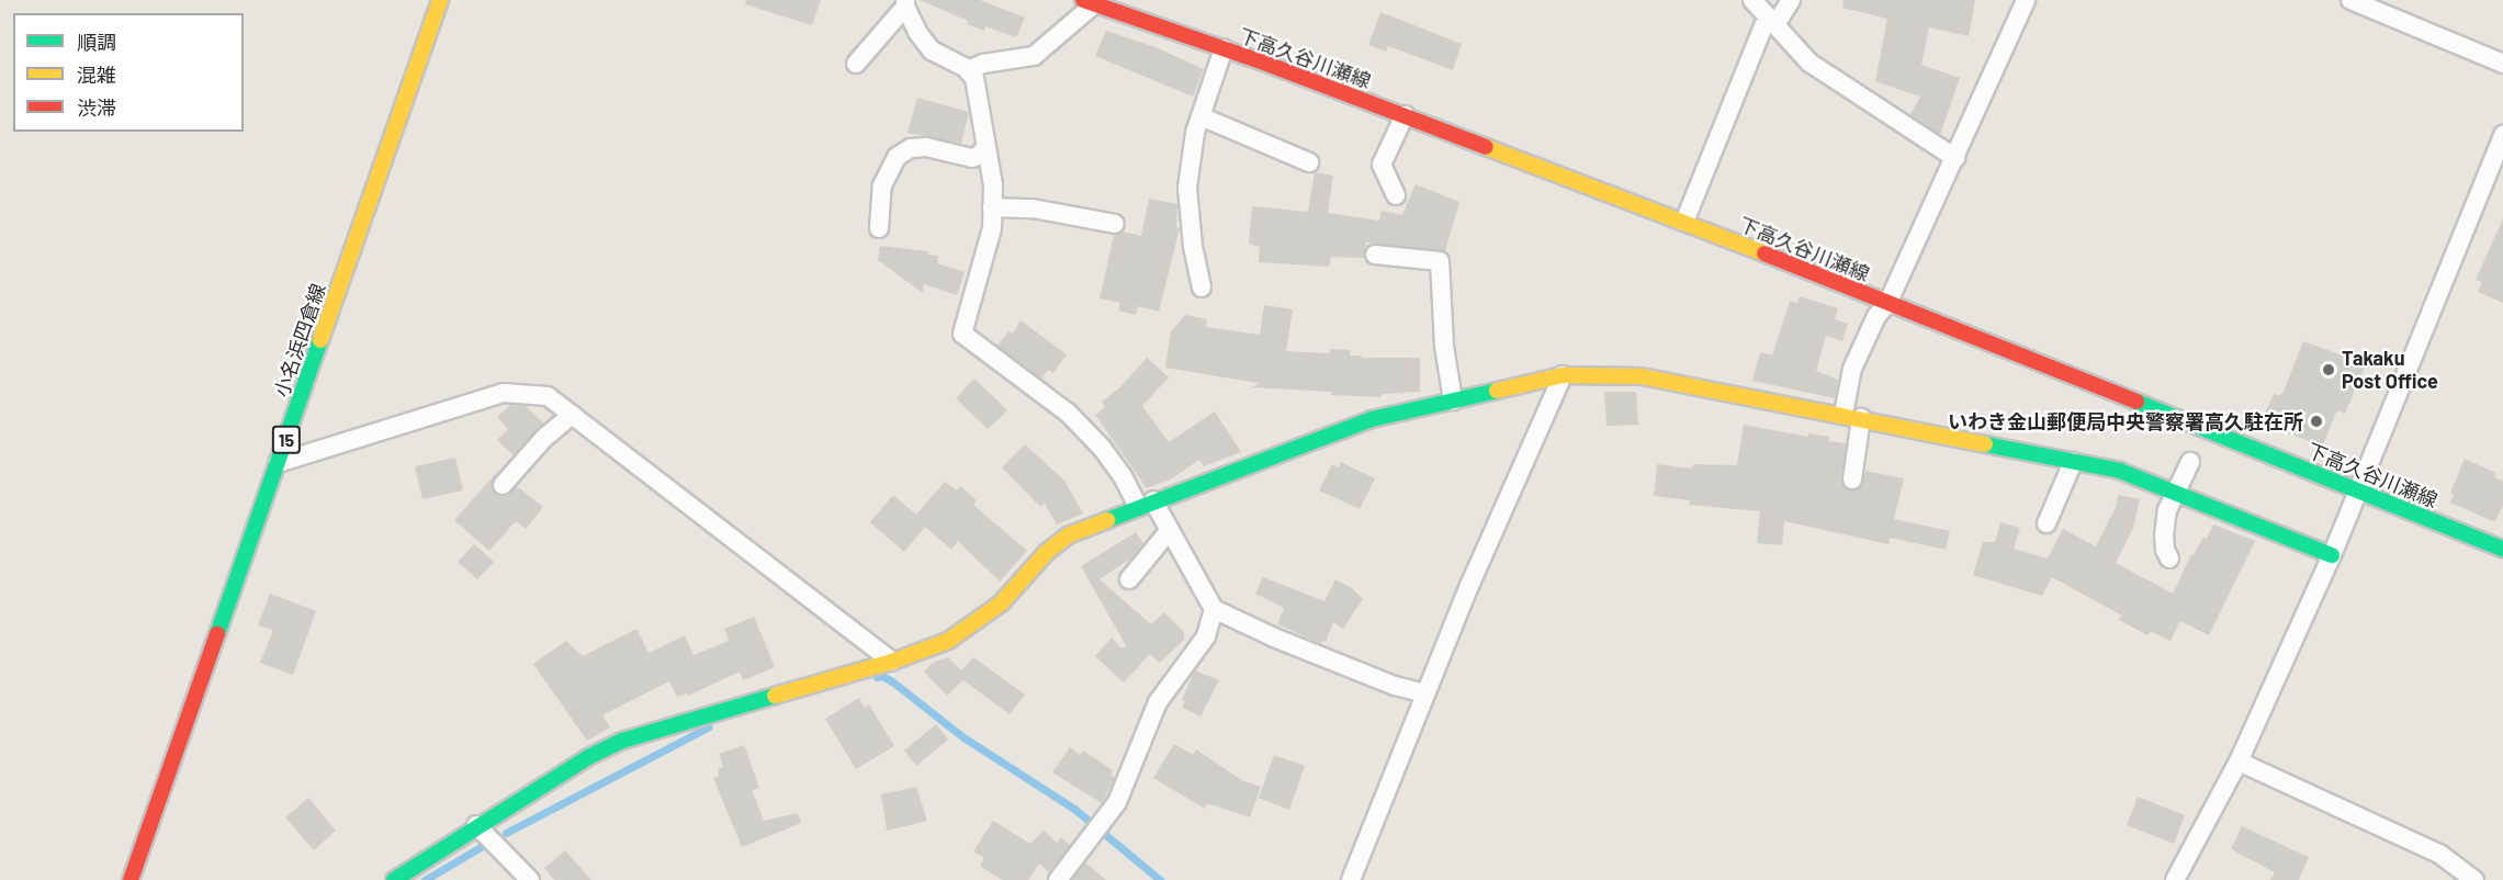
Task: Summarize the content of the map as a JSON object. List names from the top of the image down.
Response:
{
  "streets": {
    "main road": ["下高久谷川瀬線", "小名浜四倉線", "15"]
  },
  "places": ["Takaku Post Office", "いわき金山郵便局中央警察署高久駐在所"],
  "legend": ["順調", "混雑", "渋滞"]
}
